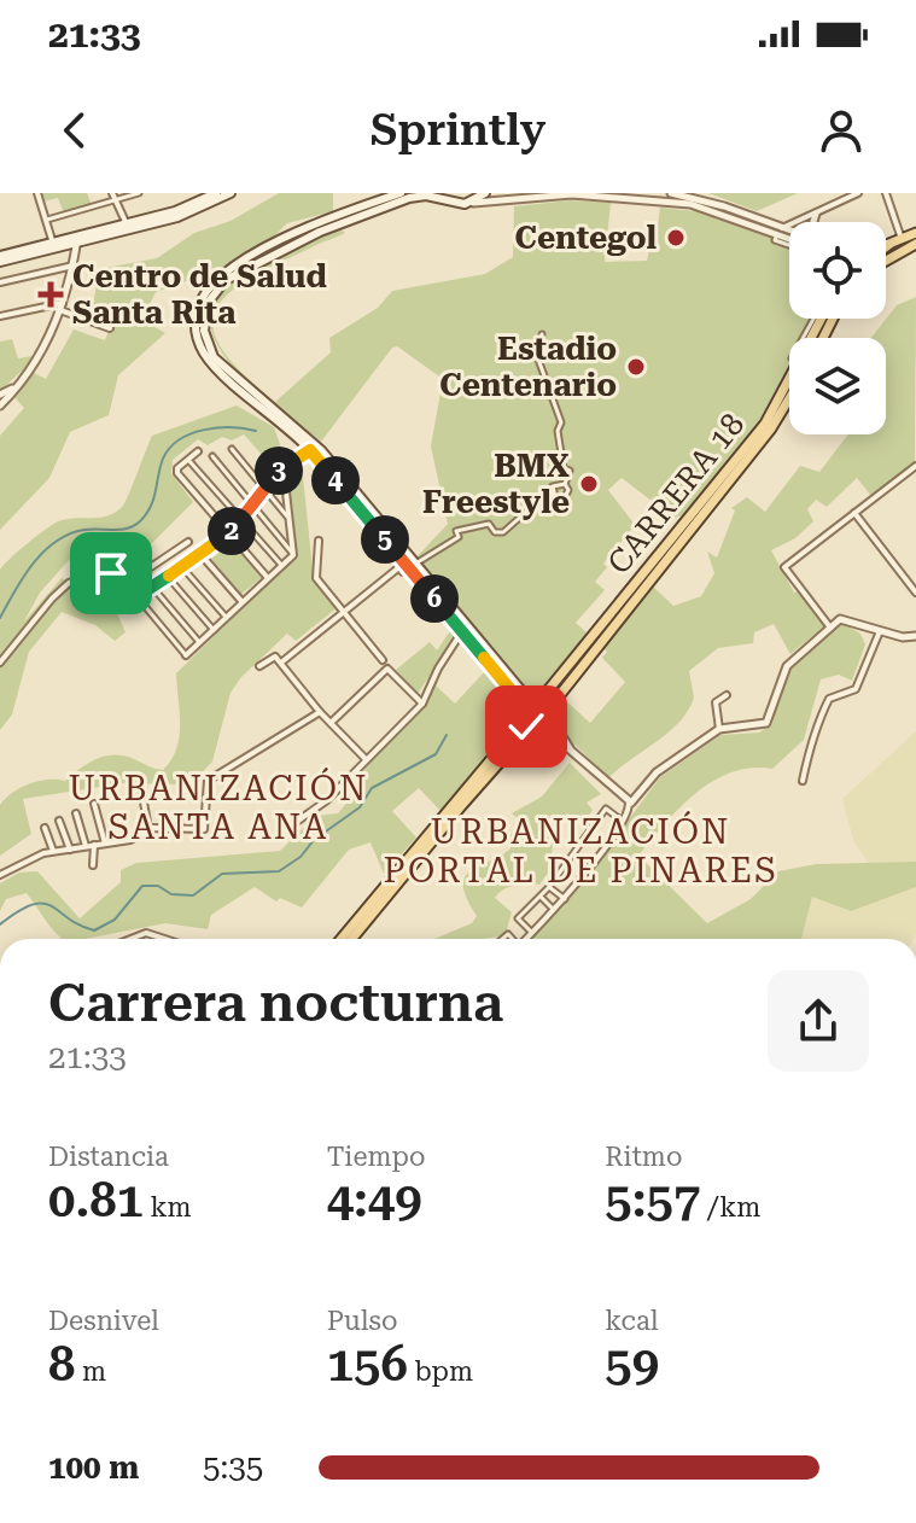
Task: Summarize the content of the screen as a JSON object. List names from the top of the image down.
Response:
{
  "streets": {
    "main road": ["CARRERA 18"]
  },
  "districts": ["URBANIZACIÓN SANTA ANA", "URBANIZACIÓN PORTAL DE PINARES"],
  "places": {
    "other": ["Centegol", "Estadio Centenario", "BMX Freestyle"],
    "health": ["Centro de Salud Santa Rita"]
  },
  "page": {
    "status": "21:33",
    "header": "Sprintly",
    "pins": [
      "3",
      "4",
      "2",
      "5",
      "6"
    ],
    "heading": ["Carrera nocturna", "21:33"],
    "stats": [
      ["Distancia", "0.81 km"],
      ["Tiempo", "4:49"],
      ["Ritmo", "5:57 /km"],
      ["Desnivel", "8 m"],
      ["Pulso", "156 bpm"],
      ["kcal", "59"]
    ],
    "list": [
      {
        "name": "100 m",
        "note": "5:35"
      }
    ]
  }
}
